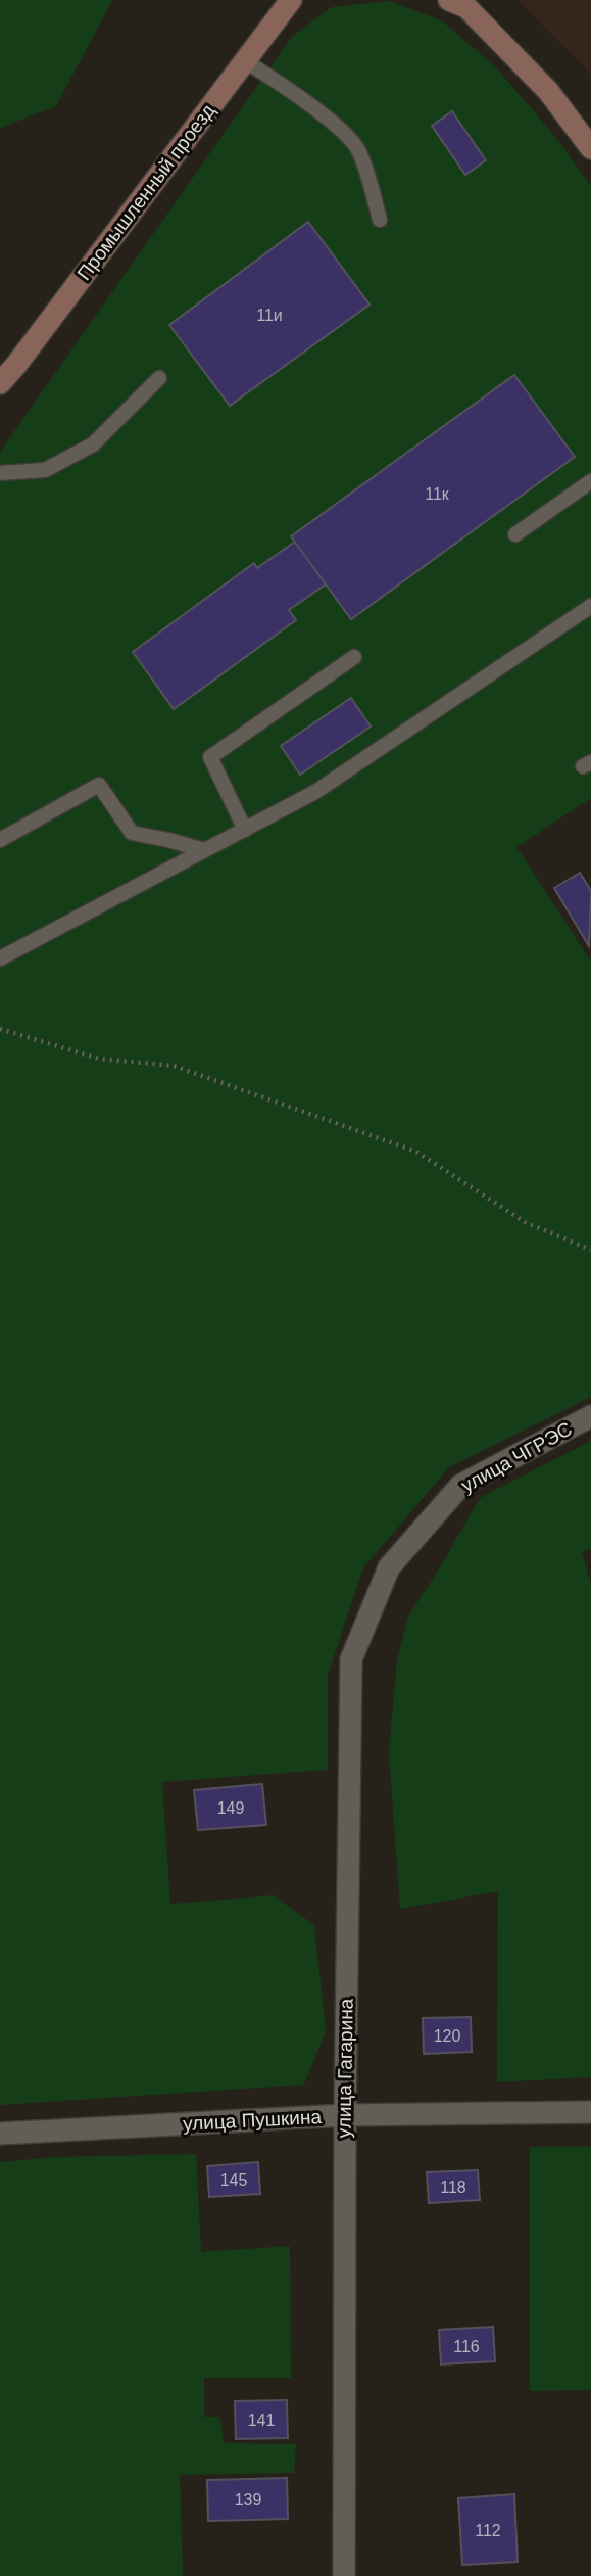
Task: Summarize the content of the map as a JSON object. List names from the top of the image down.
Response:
{
  "streets": {
    "street": [
      "Промышленный проезд",
      "улица ЧГРЭС",
      "улица Гагарина",
      "улица Пушкина"
    ]
  },
  "crossings": [
    ["улица ЧГРЭС", "улица Гагарина"],
    ["улица Гагарина", "улица Пушкина"]
  ],
  "house_numbers": [
    "11и",
    "11к",
    "149",
    "120",
    "145",
    "118",
    "116",
    "141",
    "139",
    "112"
  ]
}
